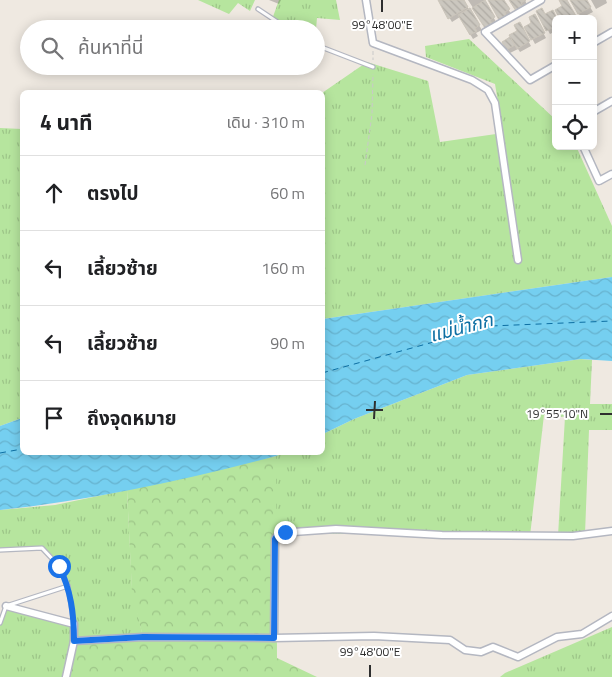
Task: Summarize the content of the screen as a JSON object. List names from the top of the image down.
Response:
{
  "water": ["แม่น้ำกก"],
  "page": {
    "map_buttons": ["+", "−"],
    "search": "ค้นหาที่นี่",
    "heading": ["4 นาที", "เดิน · 310 m"],
    "list": [
      ["ตรงไป", "60 m"],
      ["เลี้ยวซ้าย", "160 m"],
      ["เลี้ยวซ้าย", "90 m"],
      "ถึงจุดหมาย"
    ]
  },
  "coordinates": ["99°48'00\"E", "19°55'10\"N"]
}
